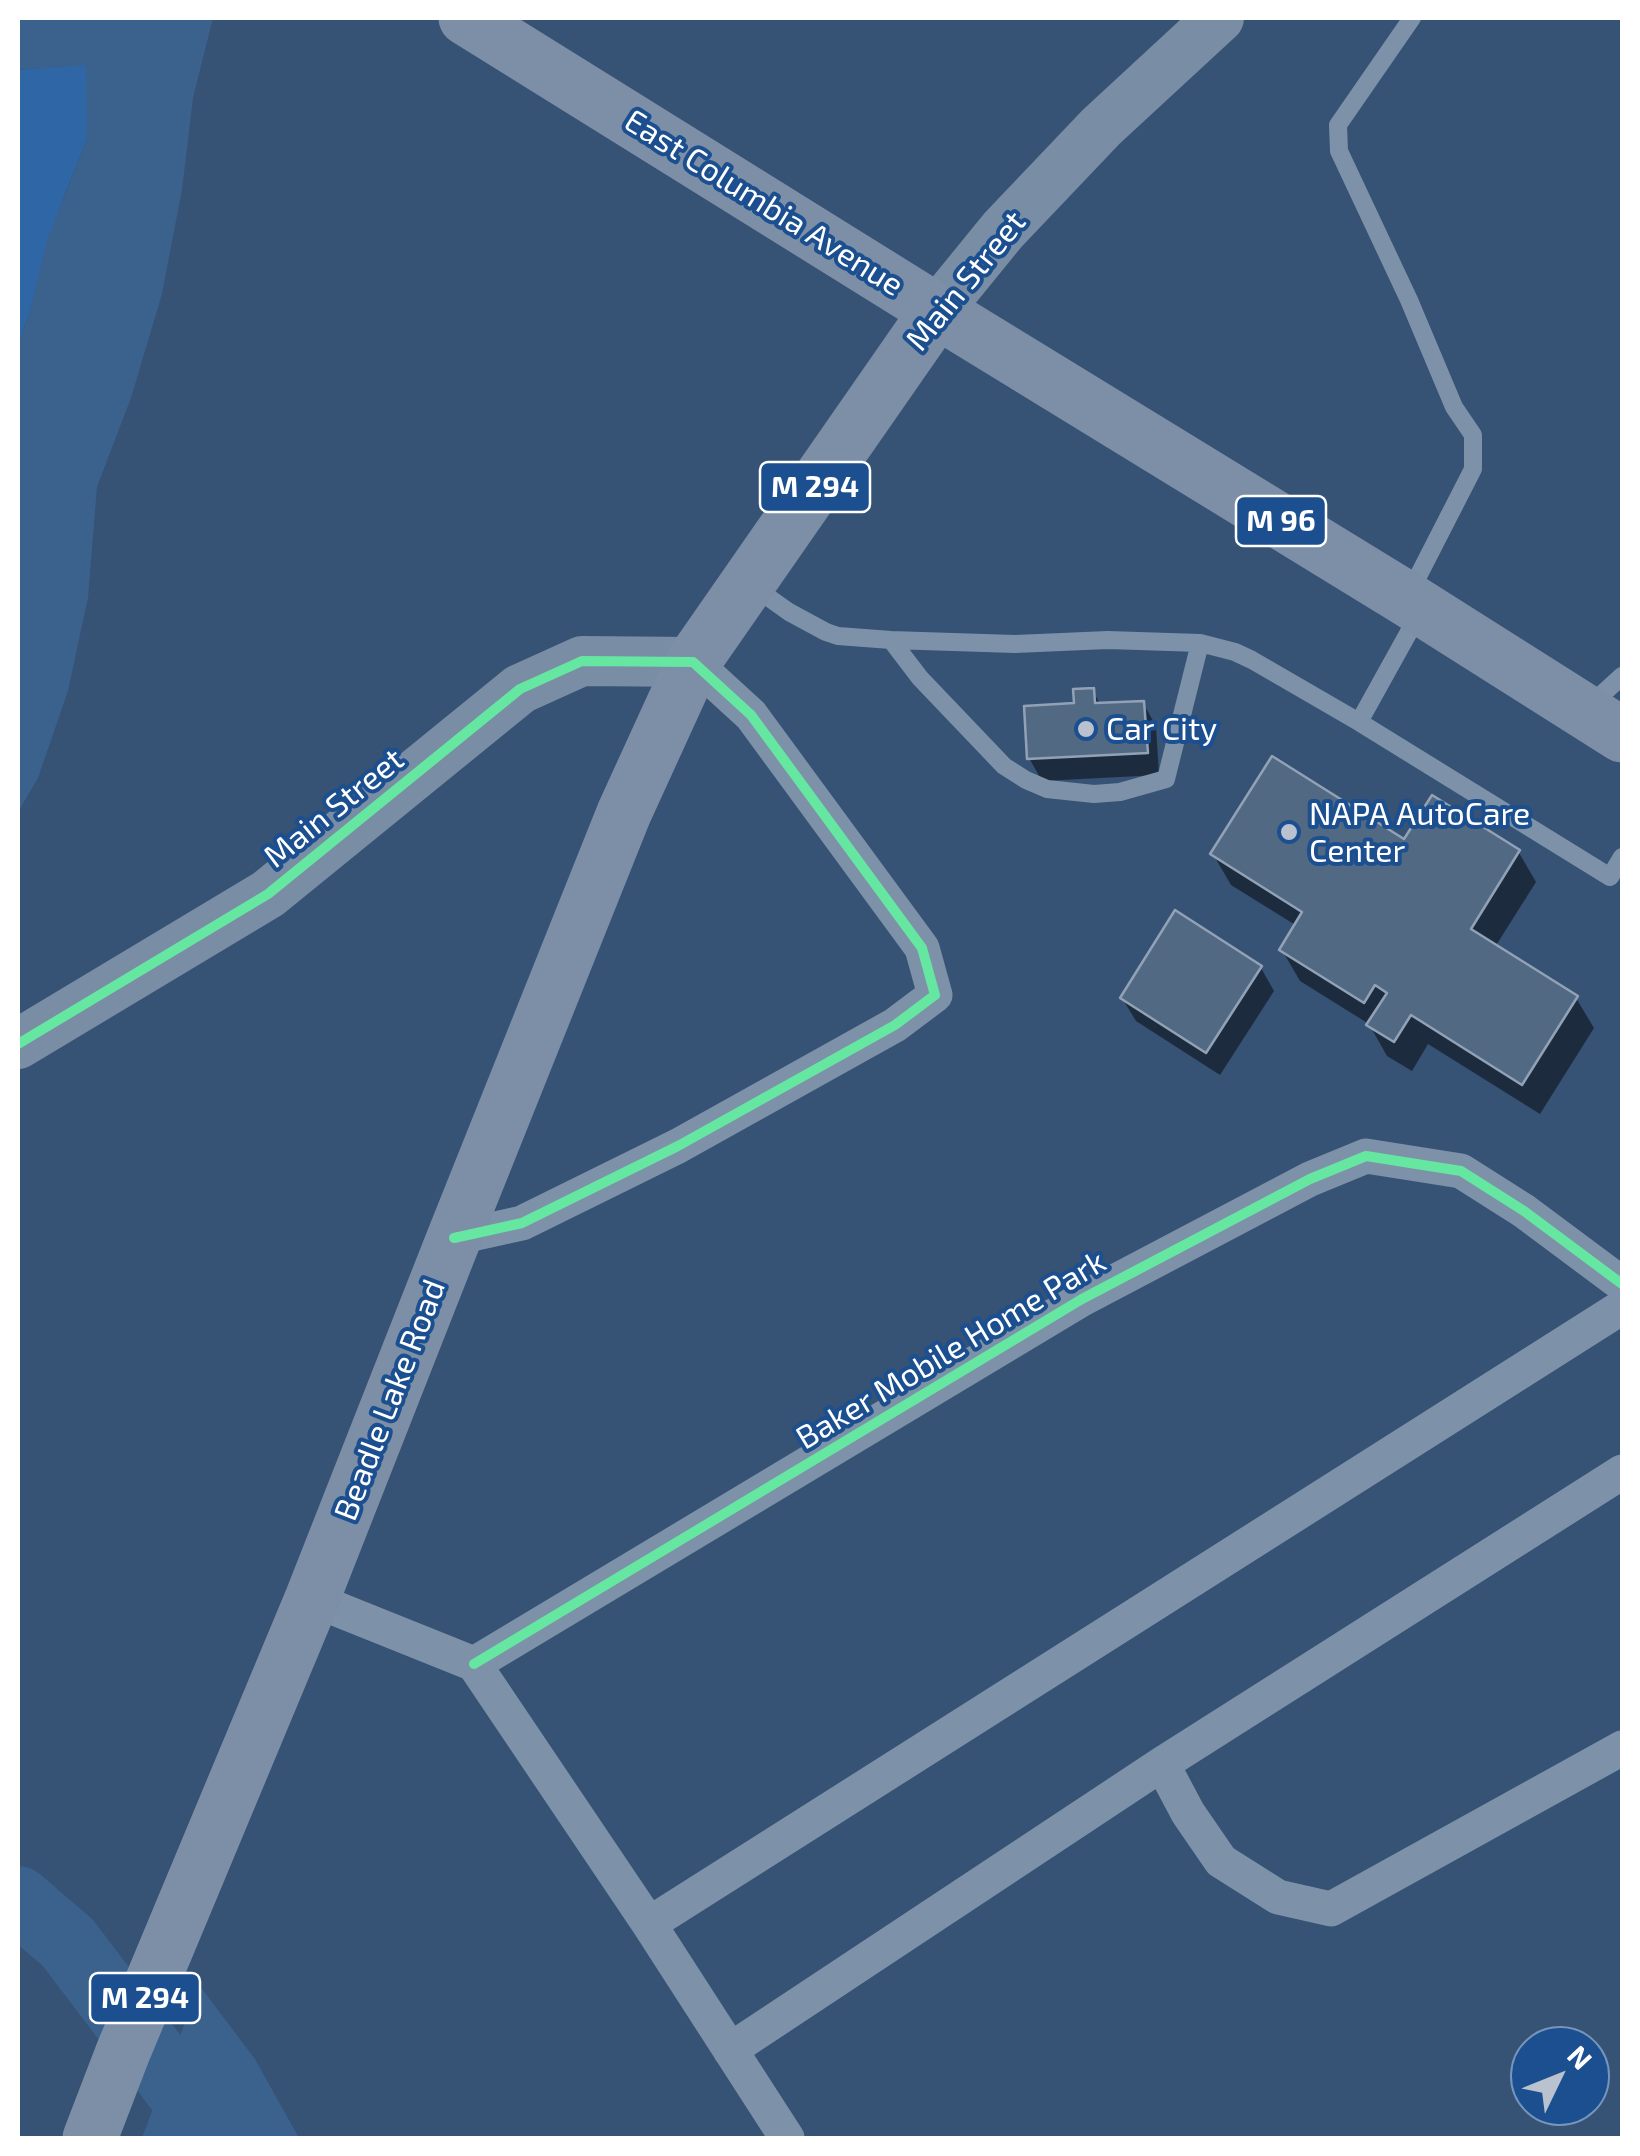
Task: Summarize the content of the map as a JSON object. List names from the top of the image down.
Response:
{
  "streets": {
    "main road": [
      "East Columbia Avenue",
      "Main Street",
      "M 294",
      "M 96",
      "Beadle Lake Road"
    ],
    "street": ["Baker Mobile Home Park"]
  },
  "crossings": [
    ["East Columbia Avenue", "Main Street"],
    ["Main Street", "Beadle Lake Road"]
  ],
  "places": ["Car City", "NAPA AutoCare Center"],
  "north": "top right"
}
